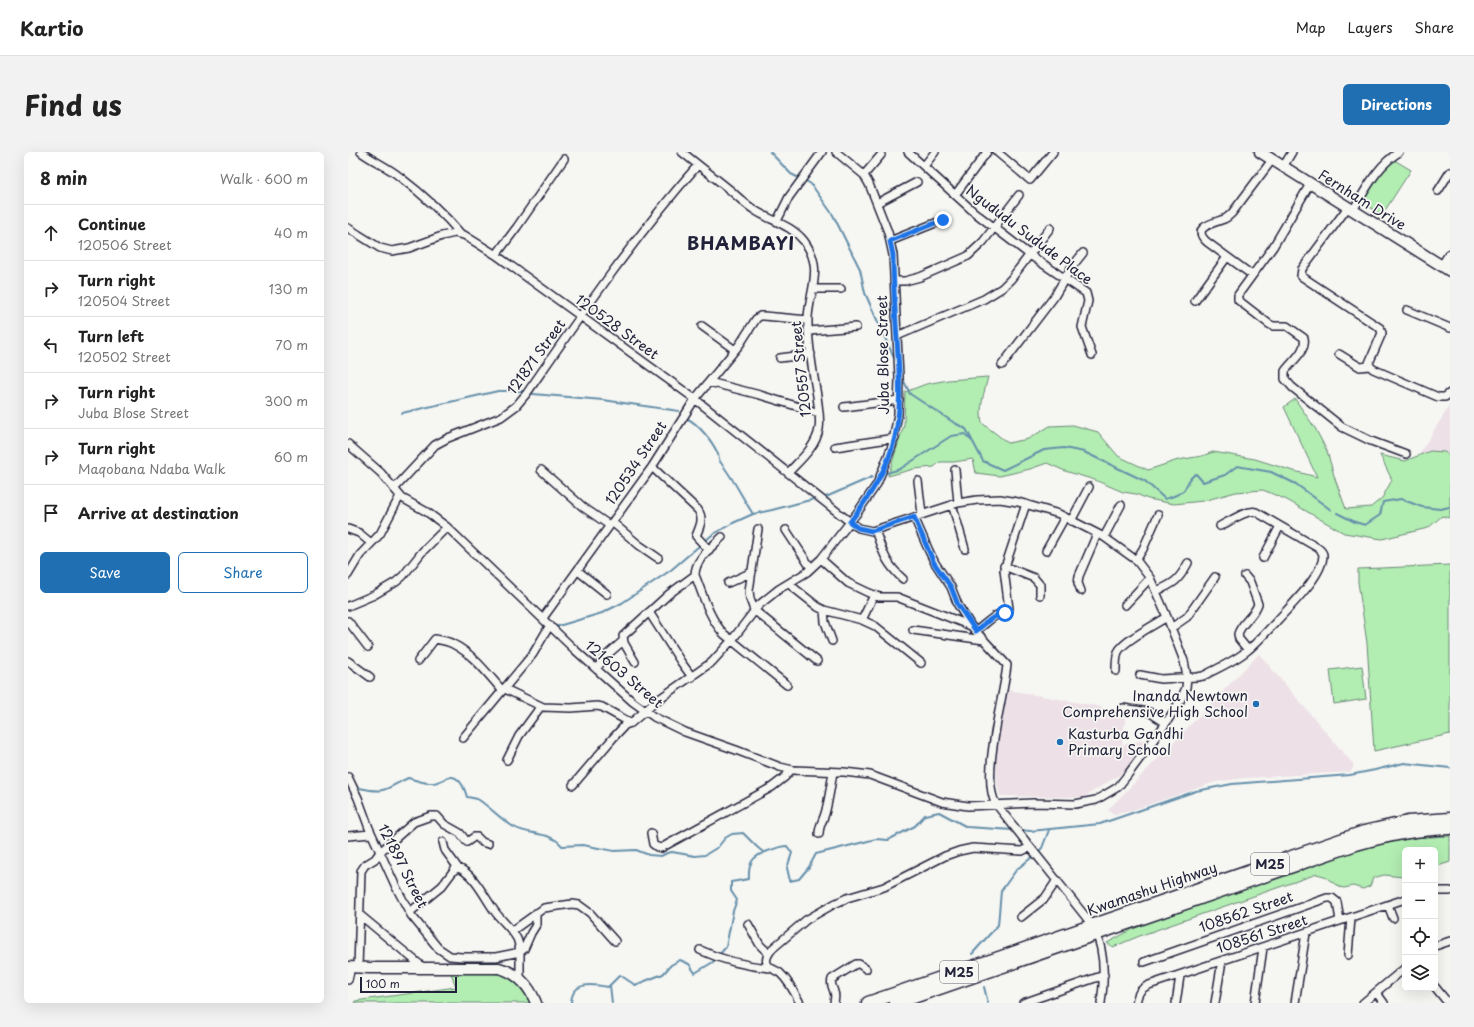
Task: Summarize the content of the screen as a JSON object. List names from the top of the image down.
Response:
{
  "streets": {
    "main road": ["M25", "Kwamashu Highway"],
    "street": [
      "Fernham Drive",
      "Ngududu Sudude Place",
      "120528 Street",
      "Juba Blose Street",
      "121871 Street",
      "120557 Street",
      "120534 Street",
      "121603 Street",
      "121897 Street",
      "108562 Street",
      "108561 Street"
    ]
  },
  "crossings": [
    ["120528 Street", "Juba Blose Street"],
    ["120528 Street", "121871 Street"],
    ["120528 Street", "120557 Street"],
    ["120528 Street", "120534 Street"],
    ["Juba Blose Street", "121603 Street"],
    ["121871 Street", "120557 Street"],
    ["121871 Street", "121603 Street"],
    ["120557 Street", "120534 Street"],
    ["120534 Street", "121603 Street"],
    ["108562 Street", "108561 Street"]
  ],
  "districts": ["BHAMBAYI"],
  "places": ["Inanda Newtown Comprehensive High School", "Kasturba Gandhi Primary School"],
  "scale_bar": "100 m",
  "page": {
    "header": "Kartio",
    "nav": ["Map", "Layers", "Share"],
    "title": "Find us",
    "buttons": [
      "Directions",
      ["Save", "Share"]
    ],
    "heading": ["8 min", "Walk · 600 m"],
    "list": [
      ["Continue", "120506 Street", "40 m"],
      ["Turn right", "120504 Street", "130 m"],
      ["Turn left", "120502 Street", "70 m"],
      ["Turn right", "Juba Blose Street", "300 m"],
      ["Turn right", "Maqobana Ndaba Walk", "60 m"],
      "Arrive at destination"
    ],
    "map_buttons": ["+", "−"],
    "scale": "100 m"
  }
}
